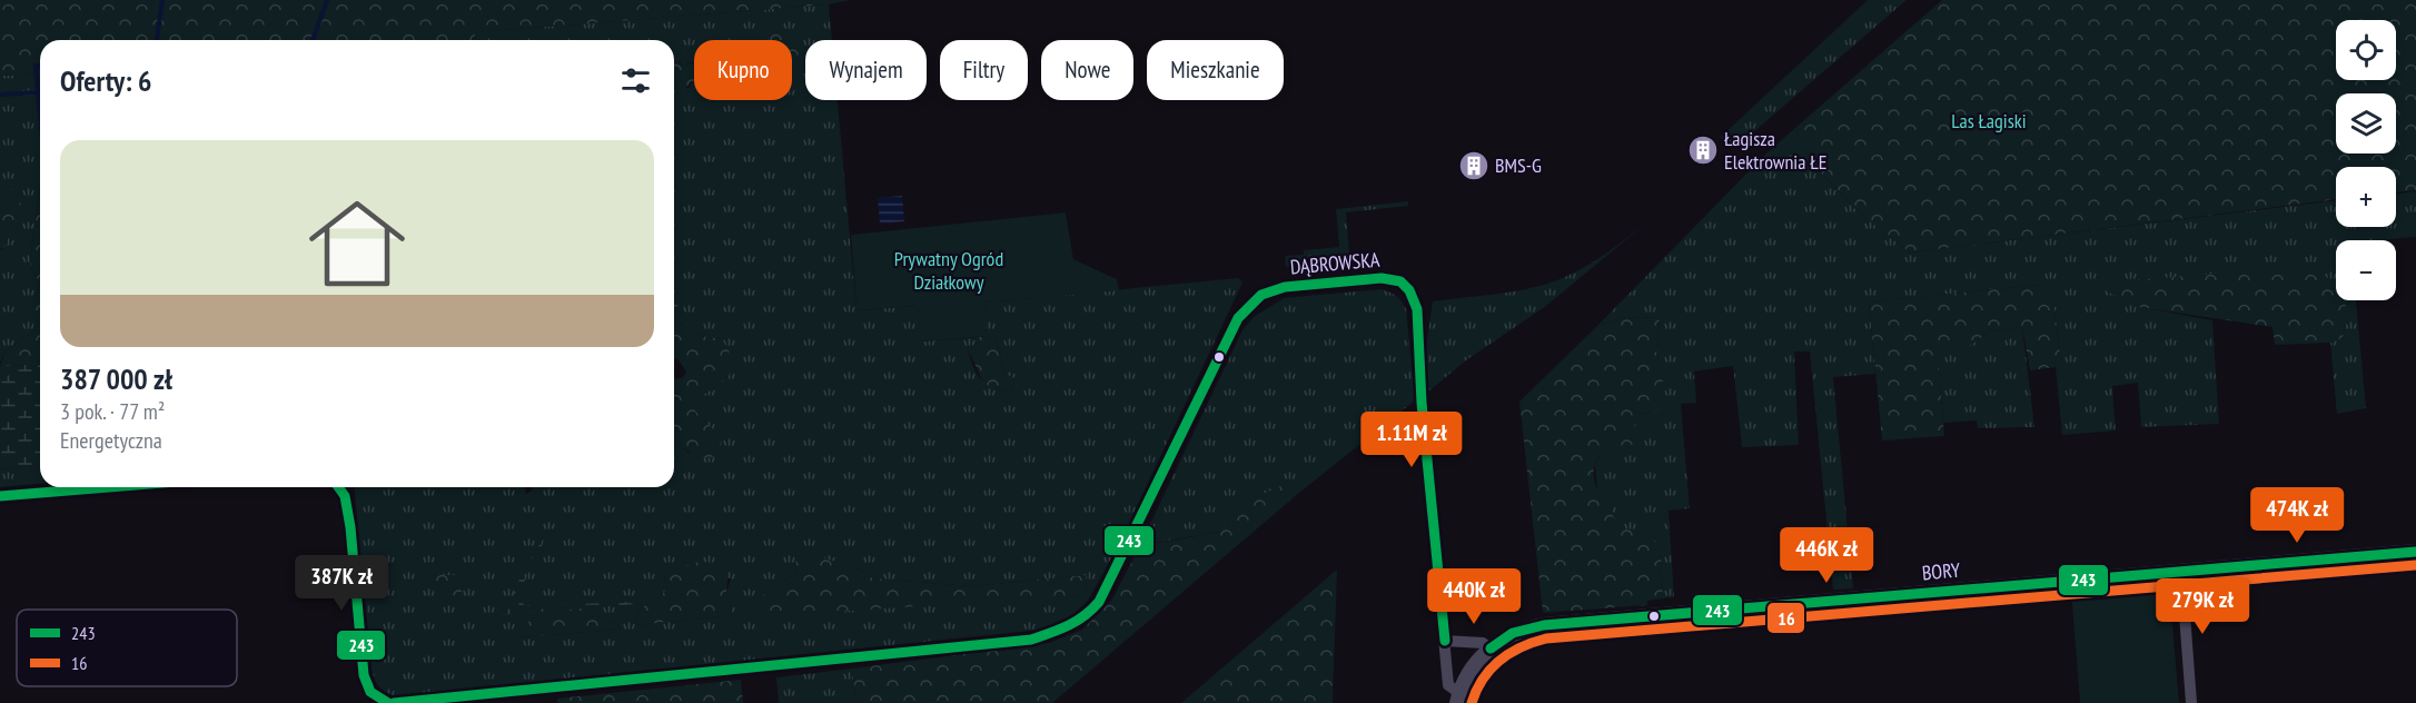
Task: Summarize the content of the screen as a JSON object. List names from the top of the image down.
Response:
{
  "streets": {
    "street": ["DĄBROWSKA", "BORY"]
  },
  "crossings": [
    ["DĄBROWSKA", "BORY"]
  ],
  "parks": ["Las Łagiski", "Prywatny Ogród Działkowy"],
  "places": {
    "building": ["Łagisza Elektrownia ŁE", "BMS-G"]
  },
  "lines": ["transit line 243", "transit line 16"],
  "legend": ["243", "16"],
  "page": {
    "map_buttons": ["+", "−"],
    "chip": [
      "Kupno",
      "Wynajem",
      "Filtry",
      "Nowe",
      "Mieszkanie"
    ],
    "heading": "Oferty: 6",
    "list": [
      {
        "name": "387 000 zł",
        "note": "3 pok. · 77 m² · Energetyczna"
      }
    ],
    "price": [
      "1.11M zł",
      "474K zł",
      "446K zł",
      "387K zł",
      "440K zł",
      "279K zł"
    ]
  }
}
